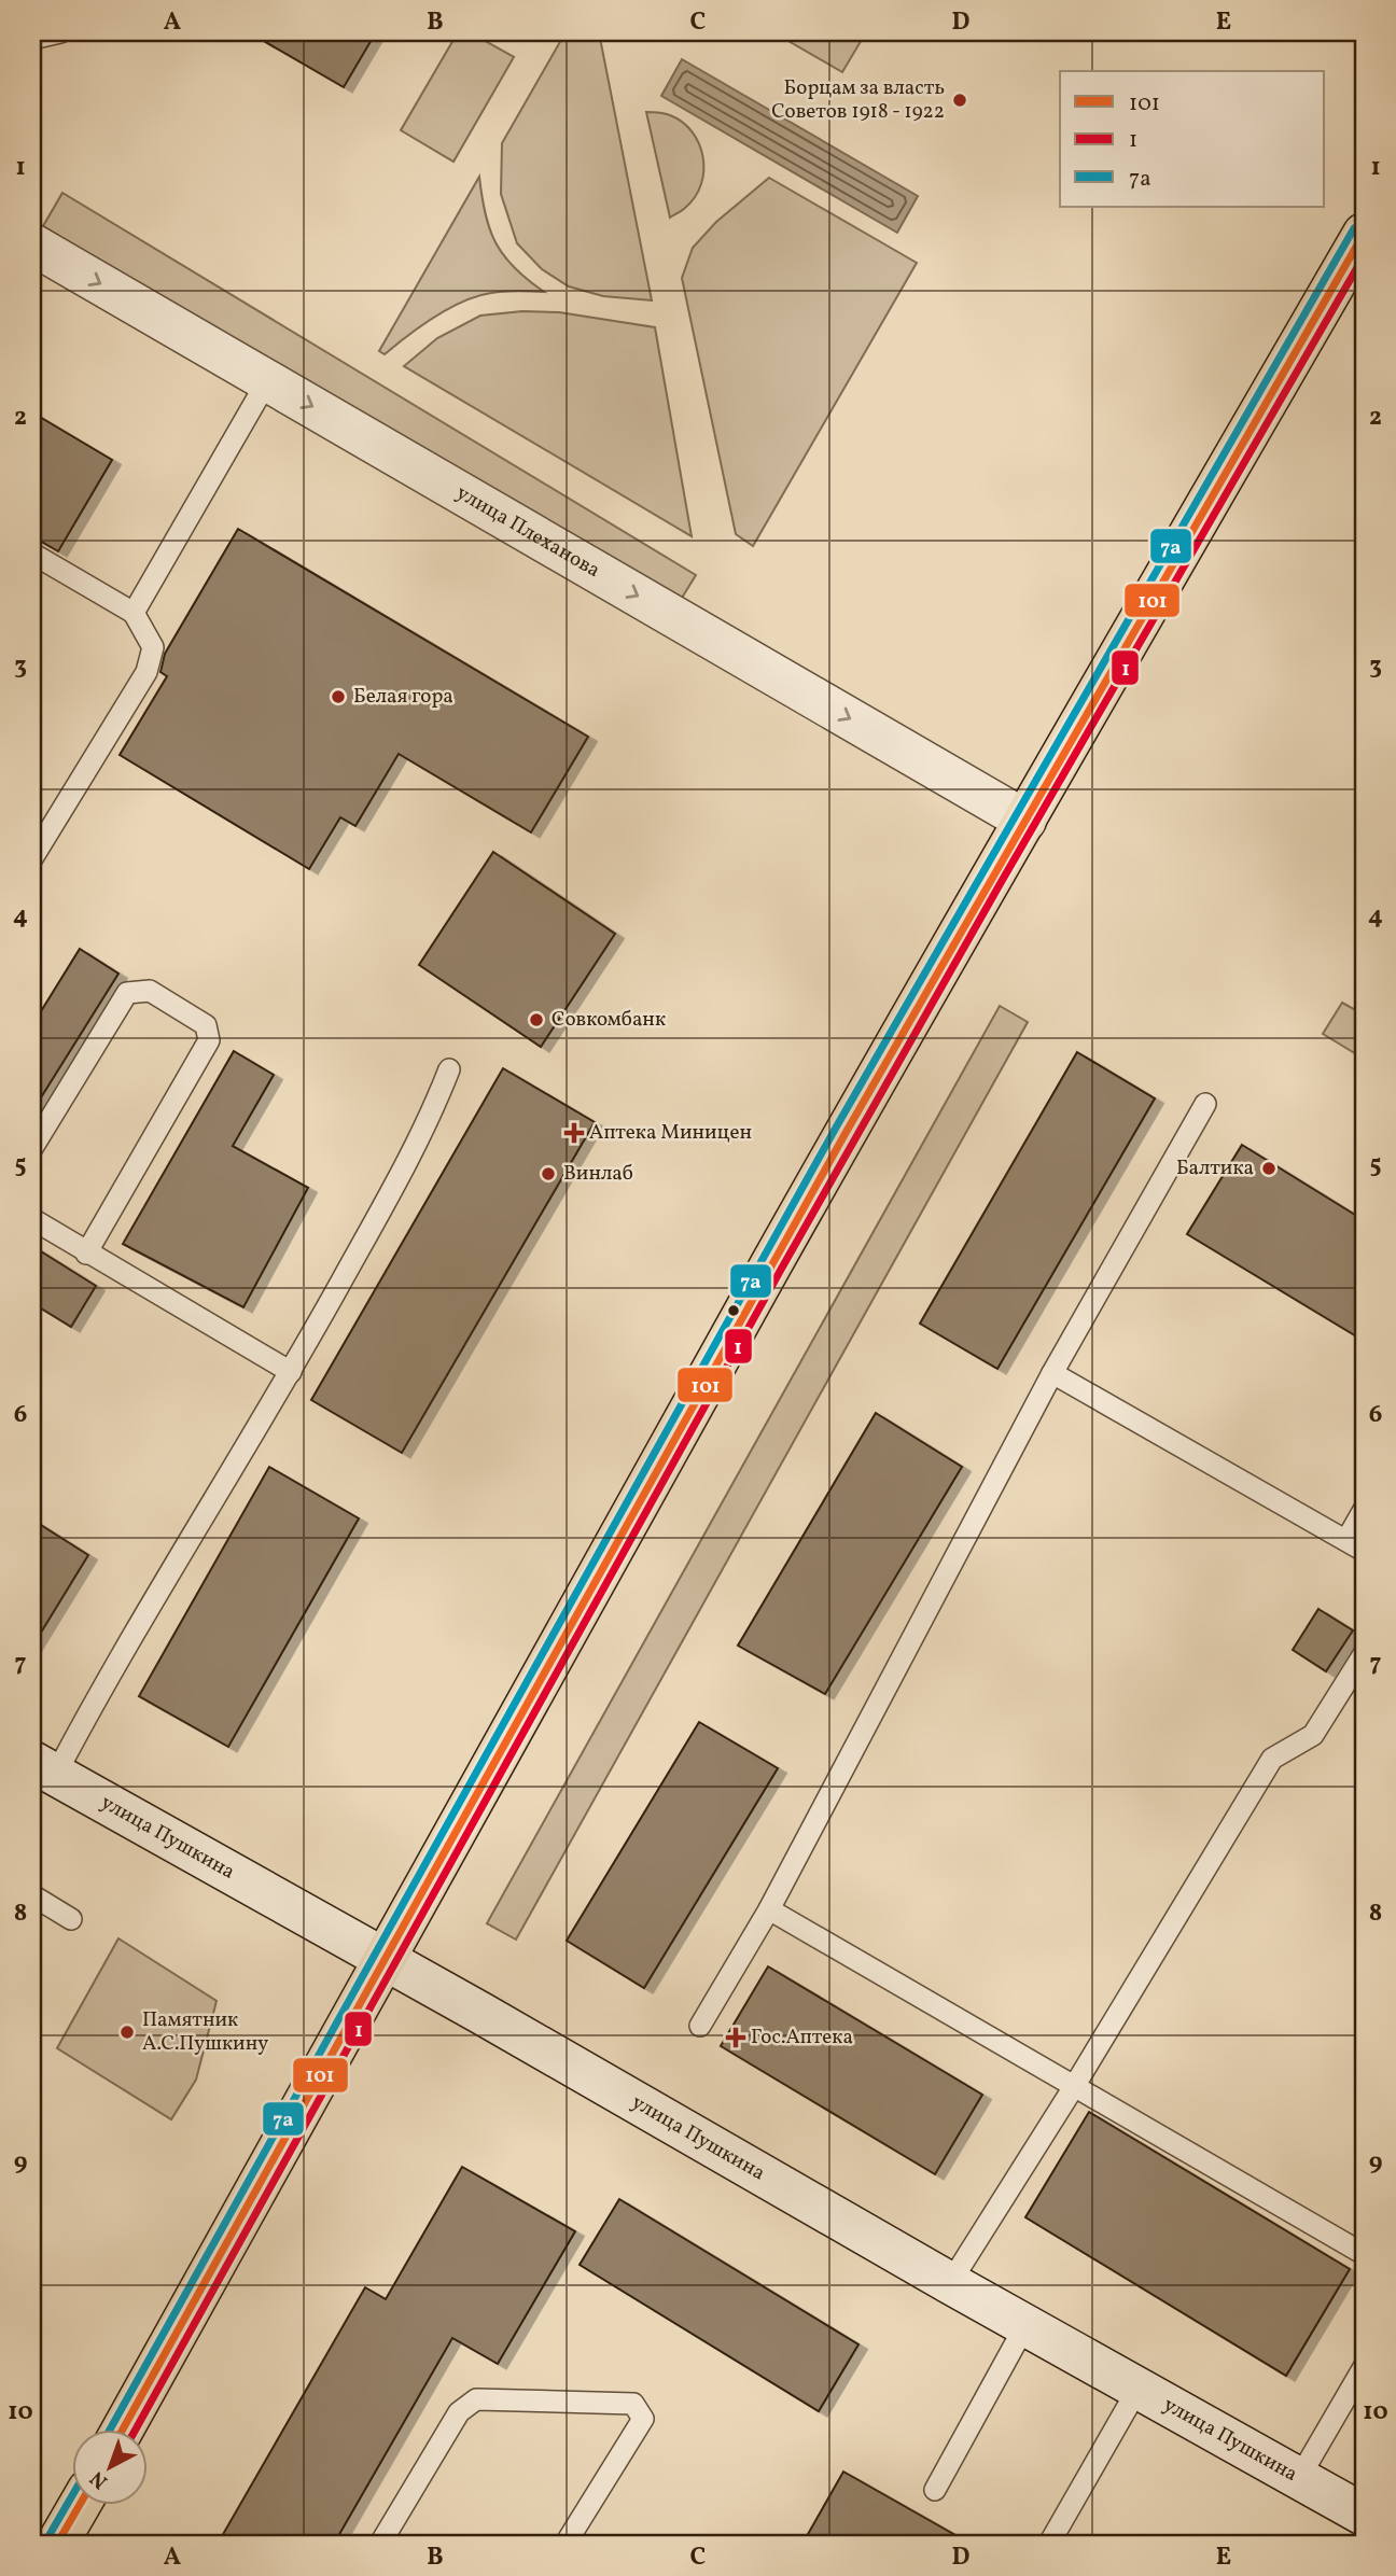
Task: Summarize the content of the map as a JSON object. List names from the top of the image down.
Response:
{
  "streets": {
    "main road": ["улица Плеханова", "улица Пушкина"]
  },
  "one_way": ["улица Плеханова"],
  "places": {
    "other": [
      "Борцам за власть Советов 1918 - 1922",
      "Белая гора",
      "Совкомбанк",
      "Балтика",
      "Винлаб",
      "Памятник А.С.Пушкину"
    ],
    "health": ["Аптека Миницен", "Гос.Аптека"]
  },
  "lines": ["transit line 7а", "transit line 101", "transit line 1"],
  "legend": ["101", "1", "7а"],
  "north": "bottom left",
  "grid": {
    "columns": [
      "A",
      "B",
      "C",
      "D",
      "E"
    ],
    "rows": [
      "1",
      "2",
      "3",
      "4",
      "5",
      "6",
      "7",
      "8",
      "9",
      "10"
    ]
  }
}
